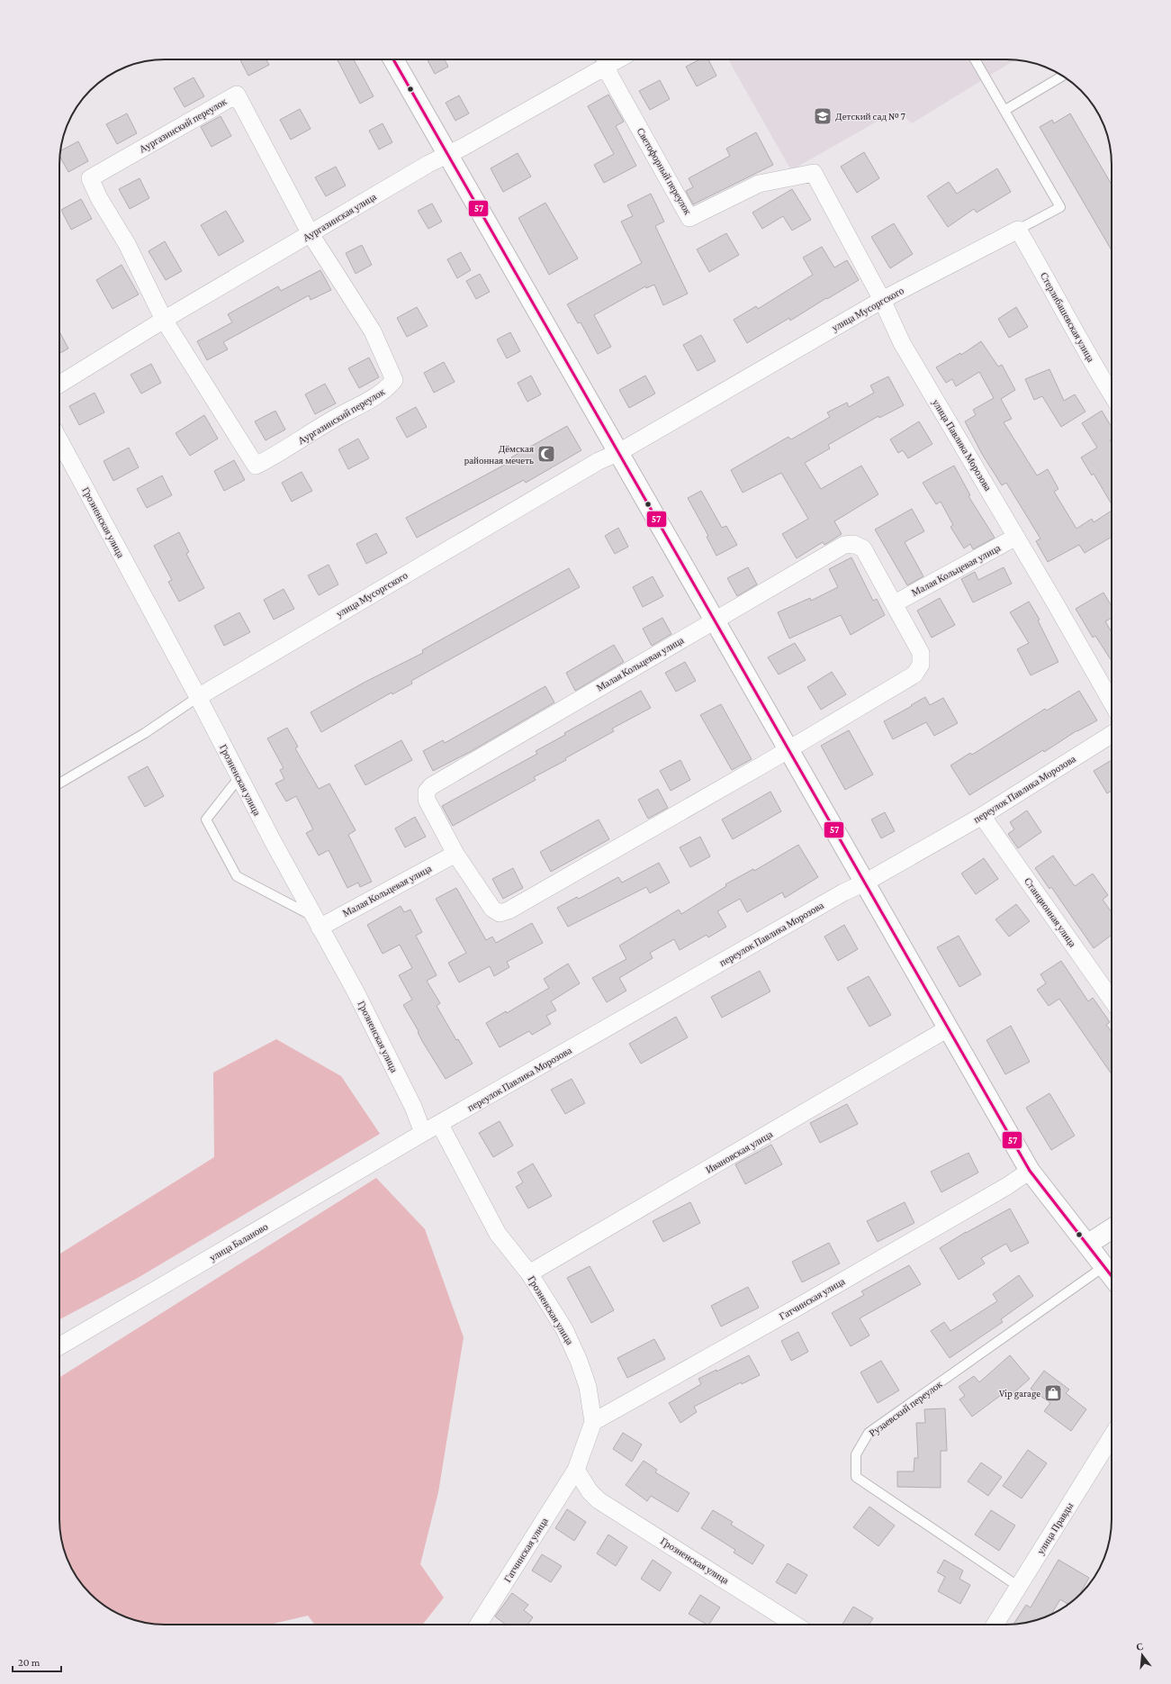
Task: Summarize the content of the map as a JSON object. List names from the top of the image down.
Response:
{
  "streets": {
    "street": [
      "Аургазинский переулок",
      "Светофорный переулок",
      "Аургазинская улица",
      "улица Мусоргского",
      "Стерлибашевская улица",
      "улица Павлика Морозова",
      "Грозненская улица",
      "Малая Кольцевая улица",
      "переулок Павлика Морозова",
      "Станционная улица",
      "Ивановская улица",
      "улица Баланово",
      "Гатчинская улица",
      "улица Правды"
    ],
    "lane": ["Рузаевский переулок"]
  },
  "crossings": [
    ["Аургазинский переулок", "Аургазинская улица"],
    ["Светофорный переулок", "Аургазинская улица"],
    ["Светофорный переулок", "улица Павлика Морозова"],
    ["улица Мусоргского", "Стерлибашевская улица"],
    ["улица Мусоргского", "улица Павлика Морозова"],
    ["улица Мусоргского", "Грозненская улица"],
    ["улица Павлика Морозова", "Малая Кольцевая улица"],
    ["Грозненская улица", "Малая Кольцевая улица"],
    ["Грозненская улица", "переулок Павлика Морозова"],
    ["Грозненская улица", "Ивановская улица"],
    ["Грозненская улица", "улица Баланово"],
    ["Грозненская улица", "Гатчинская улица"],
    ["переулок Павлика Морозова", "Станционная улица"],
    ["переулок Павлика Морозова", "улица Баланово"],
    ["Рузаевский переулок", "улица Правды"]
  ],
  "places": {
    "school or university": ["Детский сад № 7"],
    "mosque": ["Дёмская районная мечеть"],
    "shop": ["Vip garage"]
  },
  "lines": ["transit line 57"],
  "scale_bar": "20 m",
  "north": "top"
}
